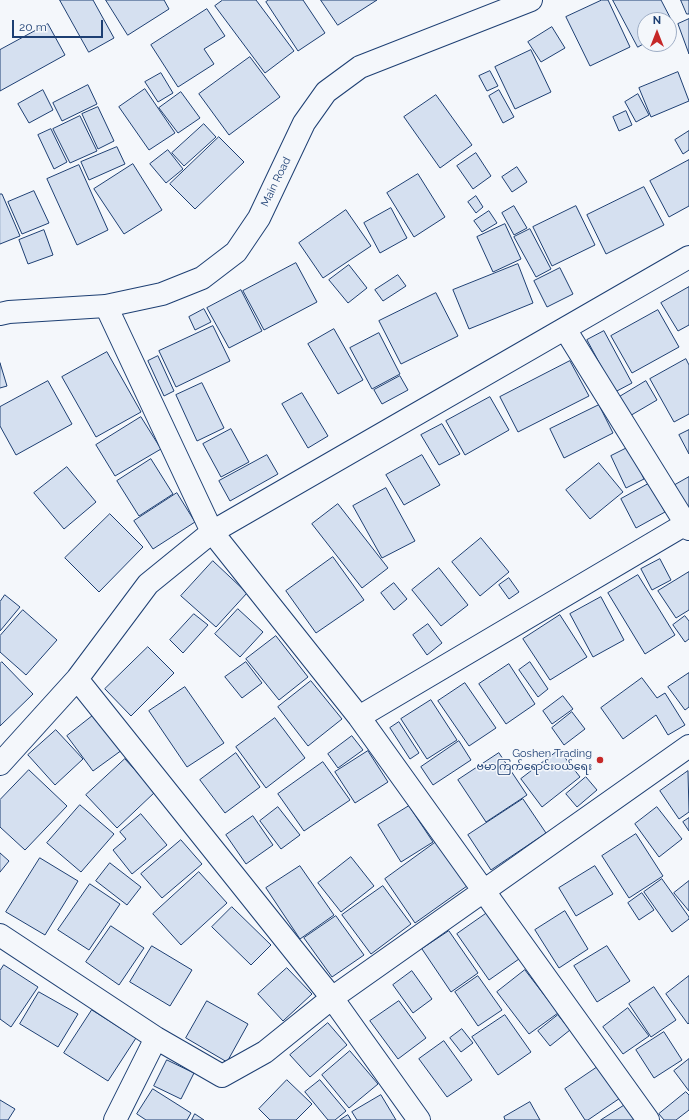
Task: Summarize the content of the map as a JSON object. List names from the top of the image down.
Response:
{
  "streets": {
    "street": ["Main Road"]
  },
  "places": ["Goshen Trading ဗမာကြက်ရောင်းဝယ်ရေး"],
  "scale_bar": "20 m",
  "north": "top"
}
